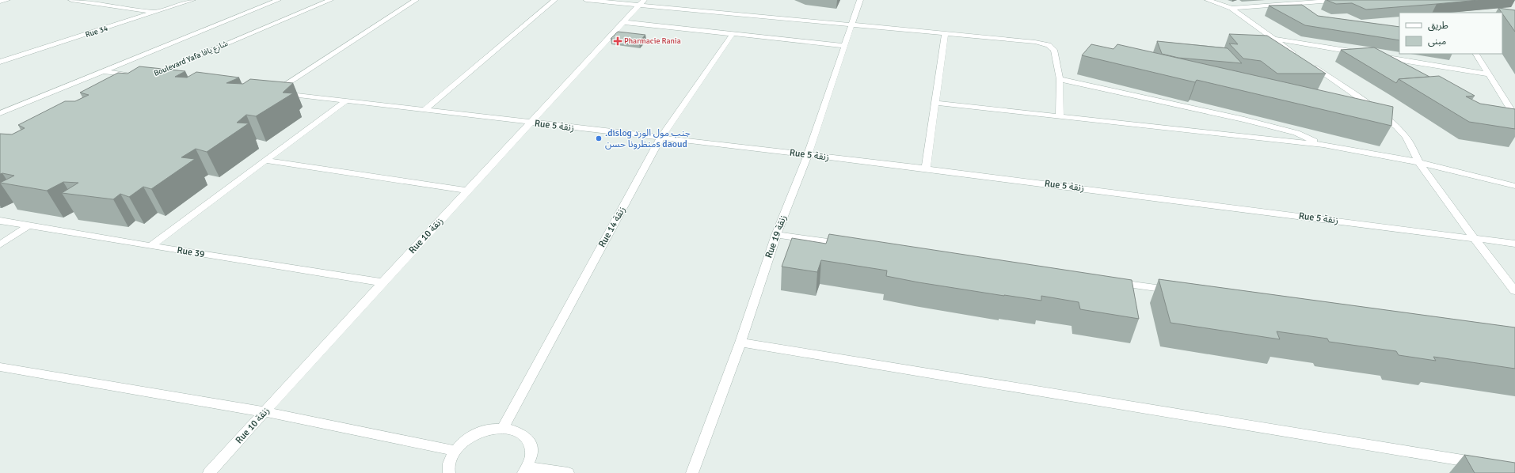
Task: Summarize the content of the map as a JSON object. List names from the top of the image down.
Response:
{
  "streets": {
    "street": [
      "Rue 34",
      "Boulevard Yafa شارع يافا",
      "Rue 5 زنقة",
      "Rue 14 زنقة",
      "Rue 10 زنقة",
      "Rue 19 زنقة",
      "Rue 39"
    ]
  },
  "crossings": [
    ["Rue 5 زنقة", "Rue 14 زنقة"],
    ["Rue 5 زنقة", "Rue 10 زنقة"],
    ["Rue 5 زنقة", "Rue 19 زنقة"],
    ["Rue 10 زنقة", "Rue 39"]
  ],
  "places": {
    "health": ["Pharmacie Rania"],
    "other": [".dislog جنب مول الورد منظرونا حسنs daoud"]
  },
  "legend": ["طريق", "مبنى"]
}
